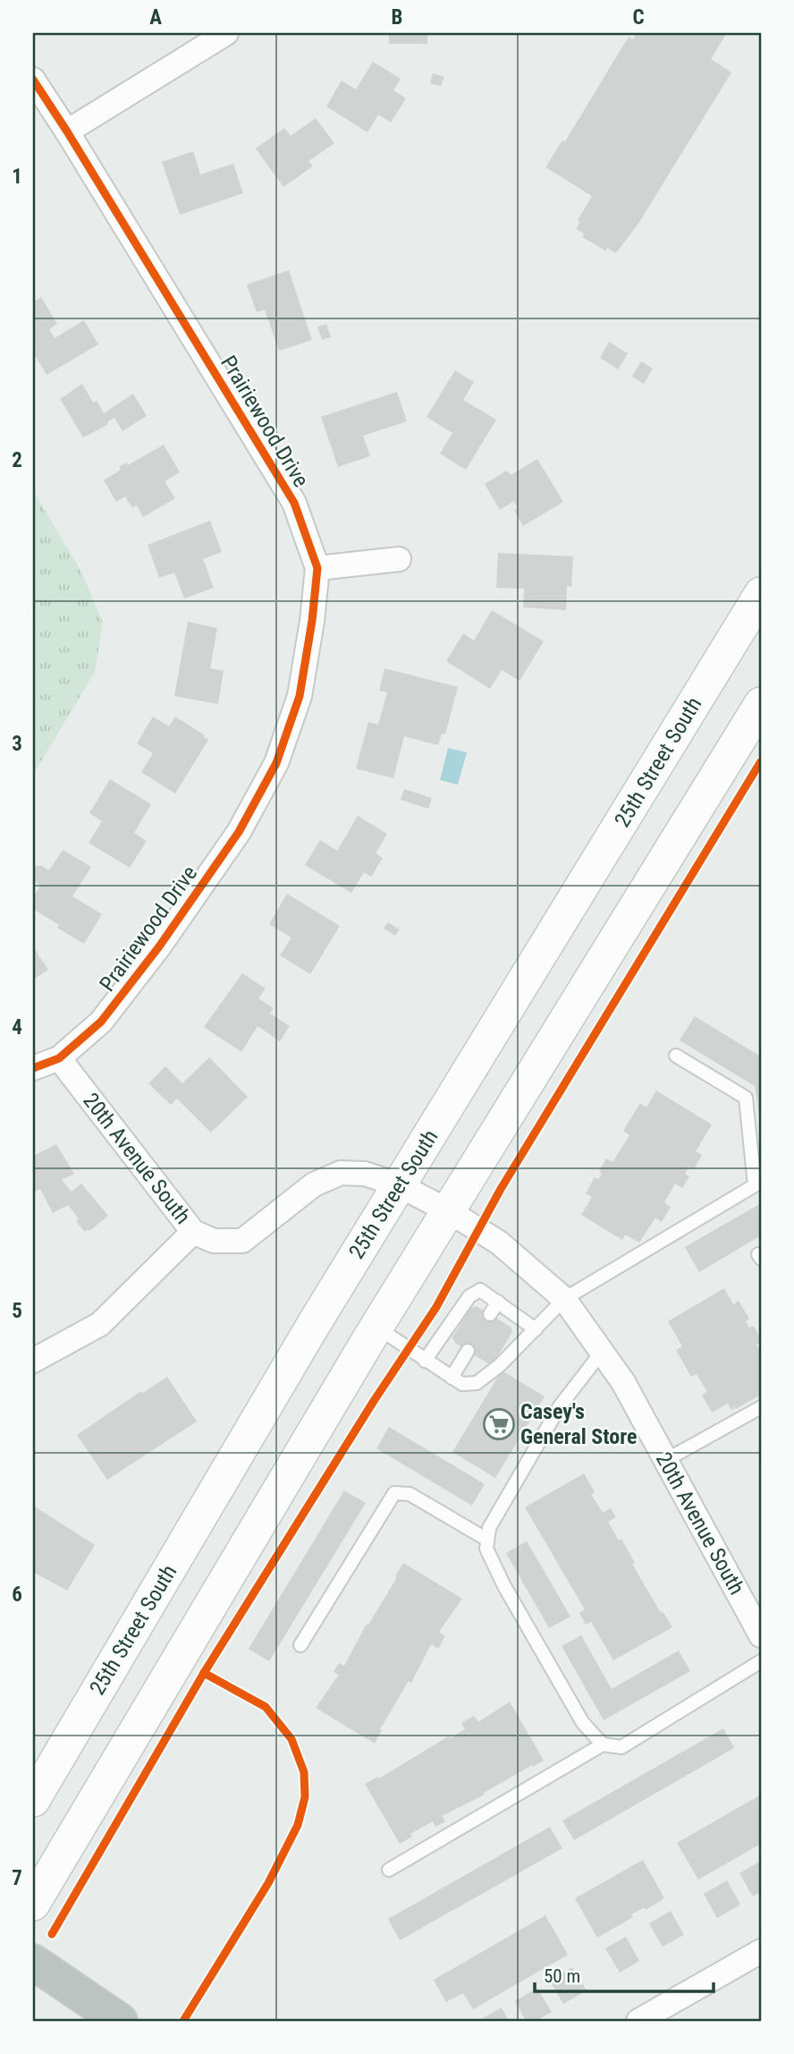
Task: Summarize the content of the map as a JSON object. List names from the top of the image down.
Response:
{
  "streets": {
    "main road": ["25th Street South"],
    "street": ["Prairiewood Drive", "20th Avenue South"]
  },
  "crossings": [
    ["Prairiewood Drive", "20th Avenue South"],
    ["25th Street South", "20th Avenue South"]
  ],
  "places": {
    "supermarket": ["Casey's General Store"]
  },
  "scale_bar": "50 m",
  "grid": {
    "columns": ["A", "B", "C"],
    "rows": [
      "1",
      "2",
      "3",
      "4",
      "5",
      "6",
      "7"
    ]
  }
}
